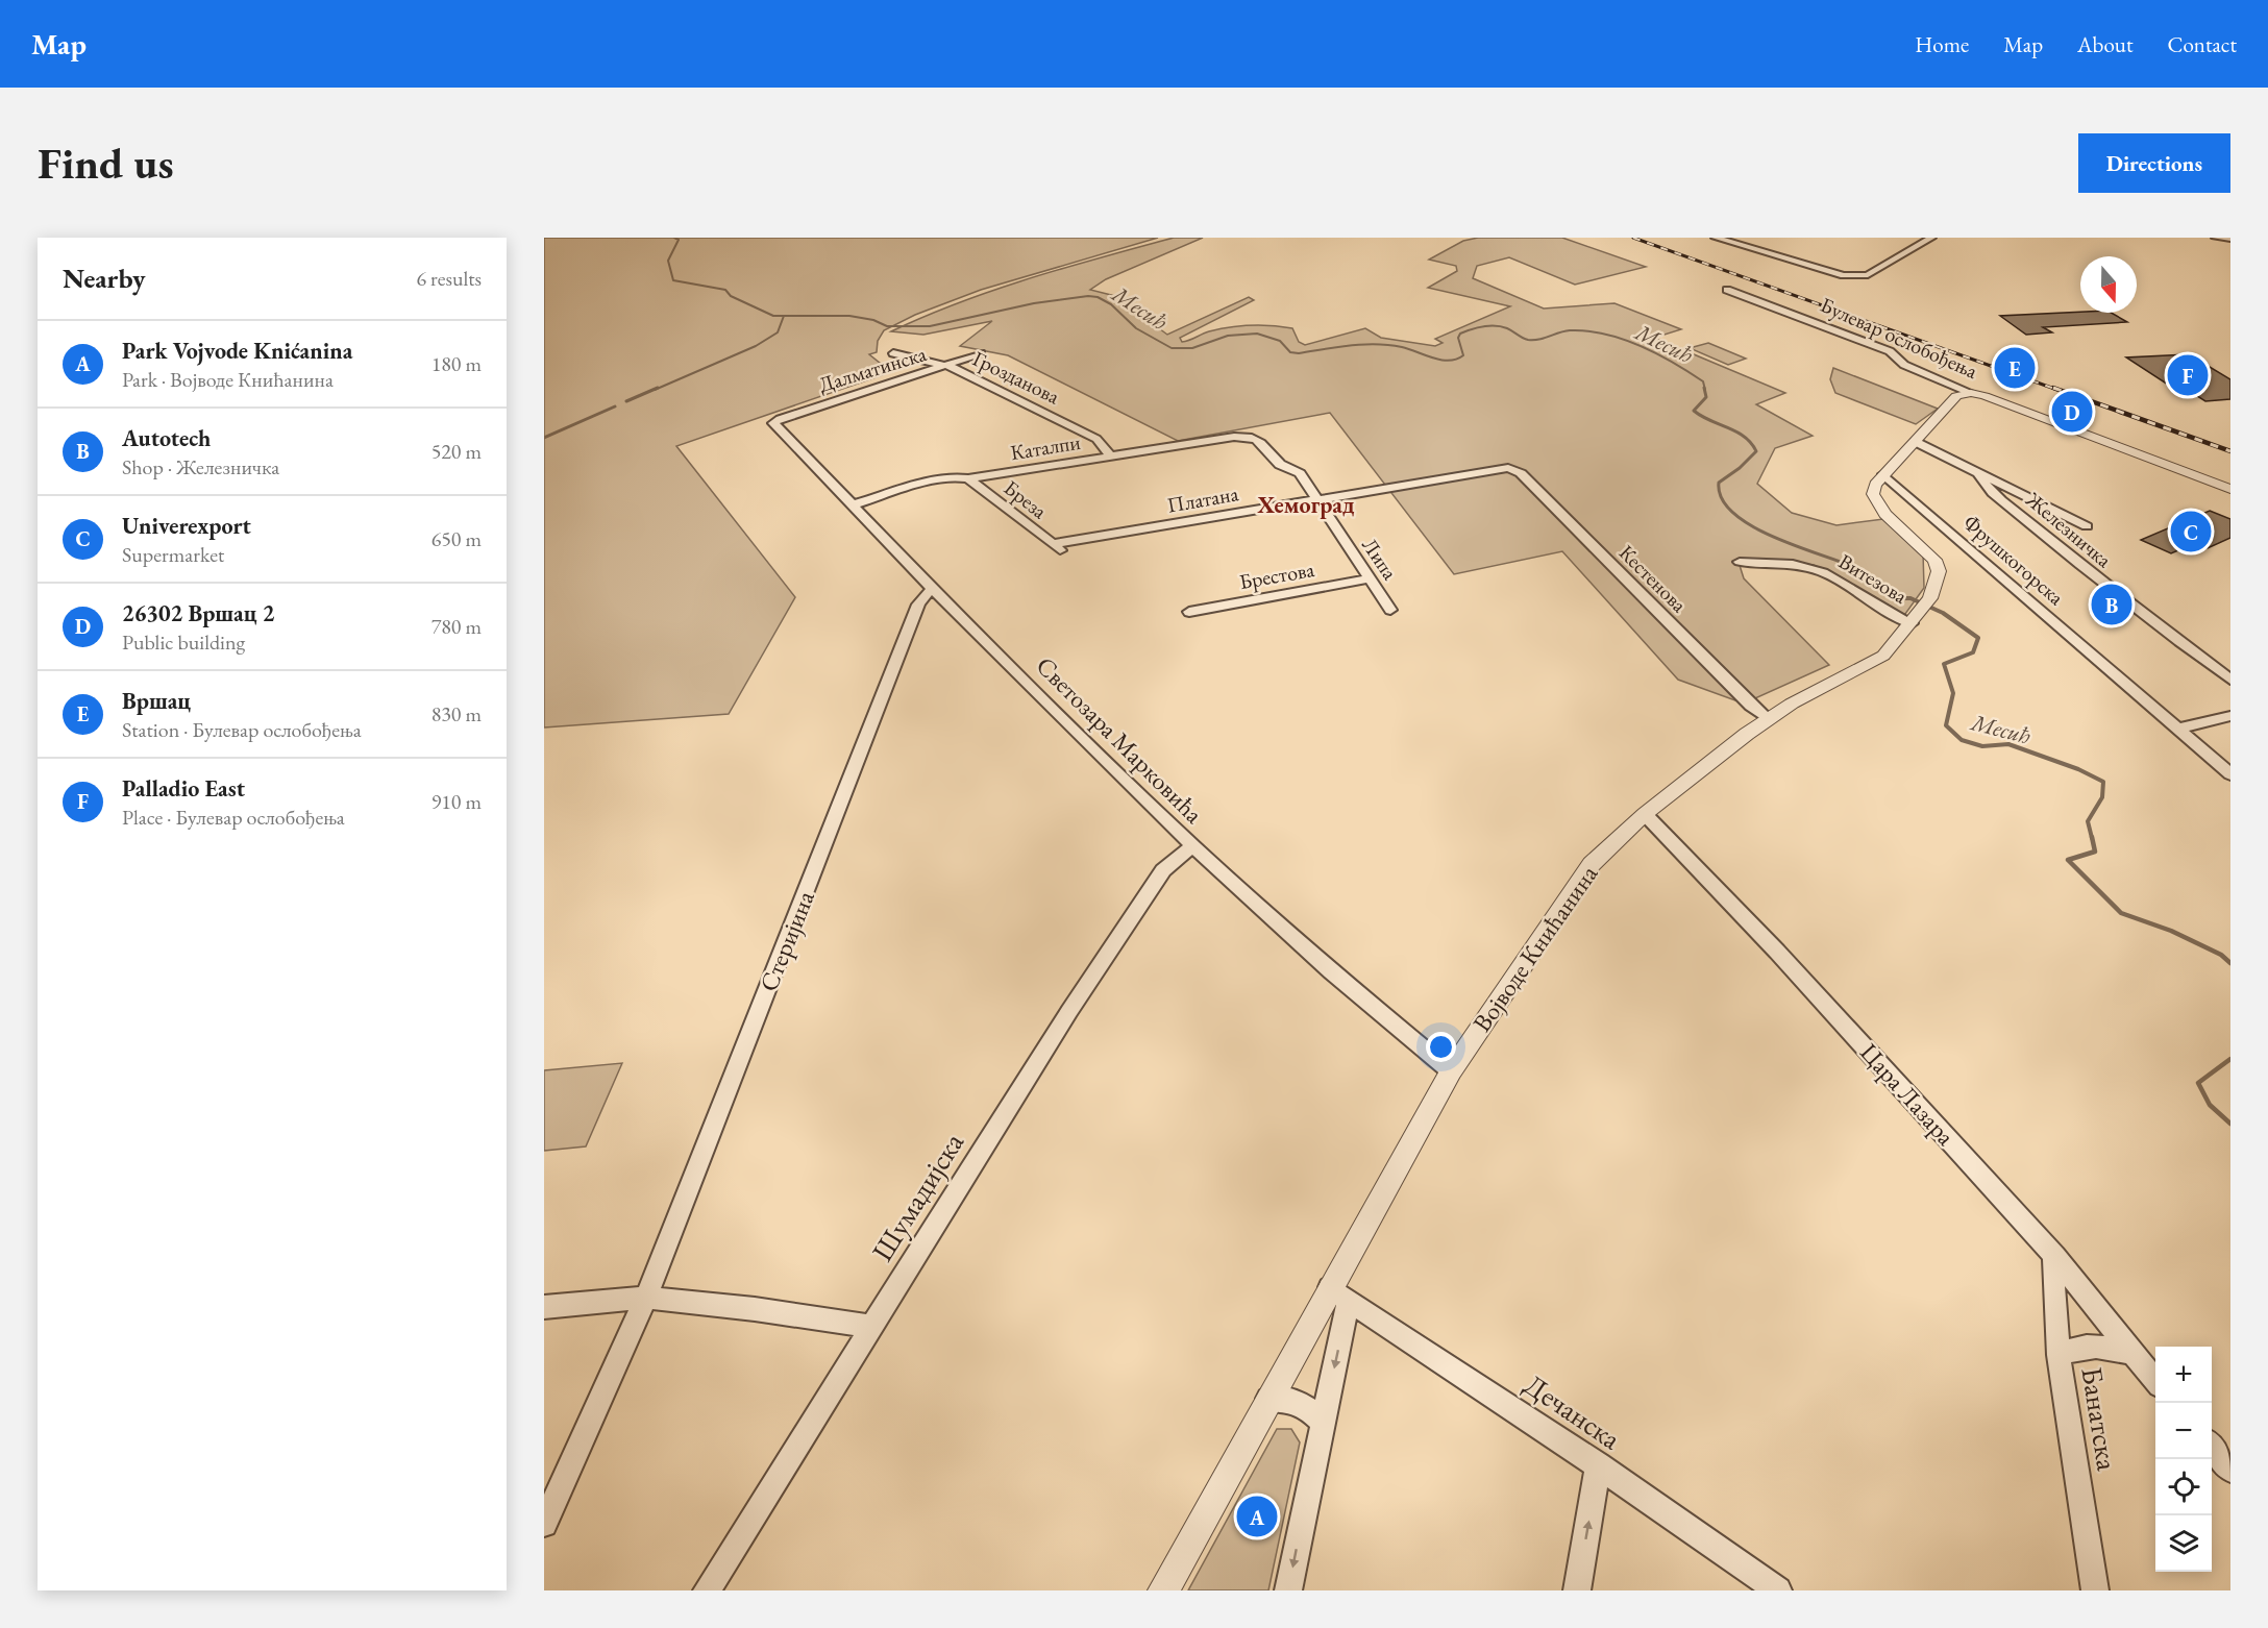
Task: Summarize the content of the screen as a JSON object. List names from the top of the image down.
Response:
{
  "streets": {
    "street": [
      "Булевар ослобођења",
      "Далматинска",
      "Грозданова",
      "Каталпи",
      "Бреза",
      "Платана",
      "Железничка",
      "Липа",
      "Фрушкогорска",
      "Брестова",
      "Кестенова",
      "Витезова",
      "Светозара Марковића",
      "Стеријина",
      "Војводе Книћанина",
      "Цара Лазара",
      "Шумадијска",
      "Дечанска",
      "Банатска"
    ]
  },
  "crossings": [
    ["Далматинска", "Грозданова"],
    ["Далматинска", "Светозара Марковића"],
    ["Грозданова", "Каталпи"],
    ["Каталпи", "Бреза"],
    ["Каталпи", "Липа"],
    ["Каталпи", "Светозара Марковића"],
    ["Бреза", "Платана"],
    ["Платана", "Липа"],
    ["Платана", "Кестенова"],
    ["Липа", "Брестова"],
    ["Кестенова", "Војводе Книћанина"],
    ["Витезова", "Војводе Книћанина"],
    ["Светозара Марковића", "Стеријина"],
    ["Светозара Марковића", "Војводе Книћанина"],
    ["Светозара Марковића", "Шумадијска"],
    ["Војводе Книћанина", "Цара Лазара"],
    ["Војводе Книћанина", "Дечанска"],
    ["Цара Лазара", "Банатска"]
  ],
  "districts": ["Хемоград"],
  "water": ["Месић"],
  "north": "bottom",
  "page": {
    "header": "Map",
    "nav": [
      "Home",
      "Map",
      "About",
      "Contact"
    ],
    "buttons": "Directions",
    "title": "Find us",
    "heading": ["Nearby", "6 results"],
    "list": [
      {
        "mark": "A",
        "name": "Park Vojvode Knićanina",
        "note": "Park · Војводе Книћанина",
        "value": "180 m"
      },
      {
        "mark": "B",
        "name": "Autotech",
        "note": "Shop · Железничка",
        "value": "520 m"
      },
      {
        "mark": "C",
        "name": "Univerexport",
        "note": "Supermarket",
        "value": "650 m"
      },
      {
        "mark": "D",
        "name": "26302 Вршац 2",
        "note": "Public building",
        "value": "780 m"
      },
      {
        "mark": "E",
        "name": "Вршац",
        "note": "Station · Булевар ослобођења",
        "value": "830 m"
      },
      {
        "mark": "F",
        "name": "Palladio East",
        "note": "Place · Булевар ослобођења",
        "value": "910 m"
      }
    ],
    "pins": [
      "E",
      "F",
      "D",
      "C",
      "B",
      "A"
    ],
    "map_buttons": ["+", "−"]
  }
}
